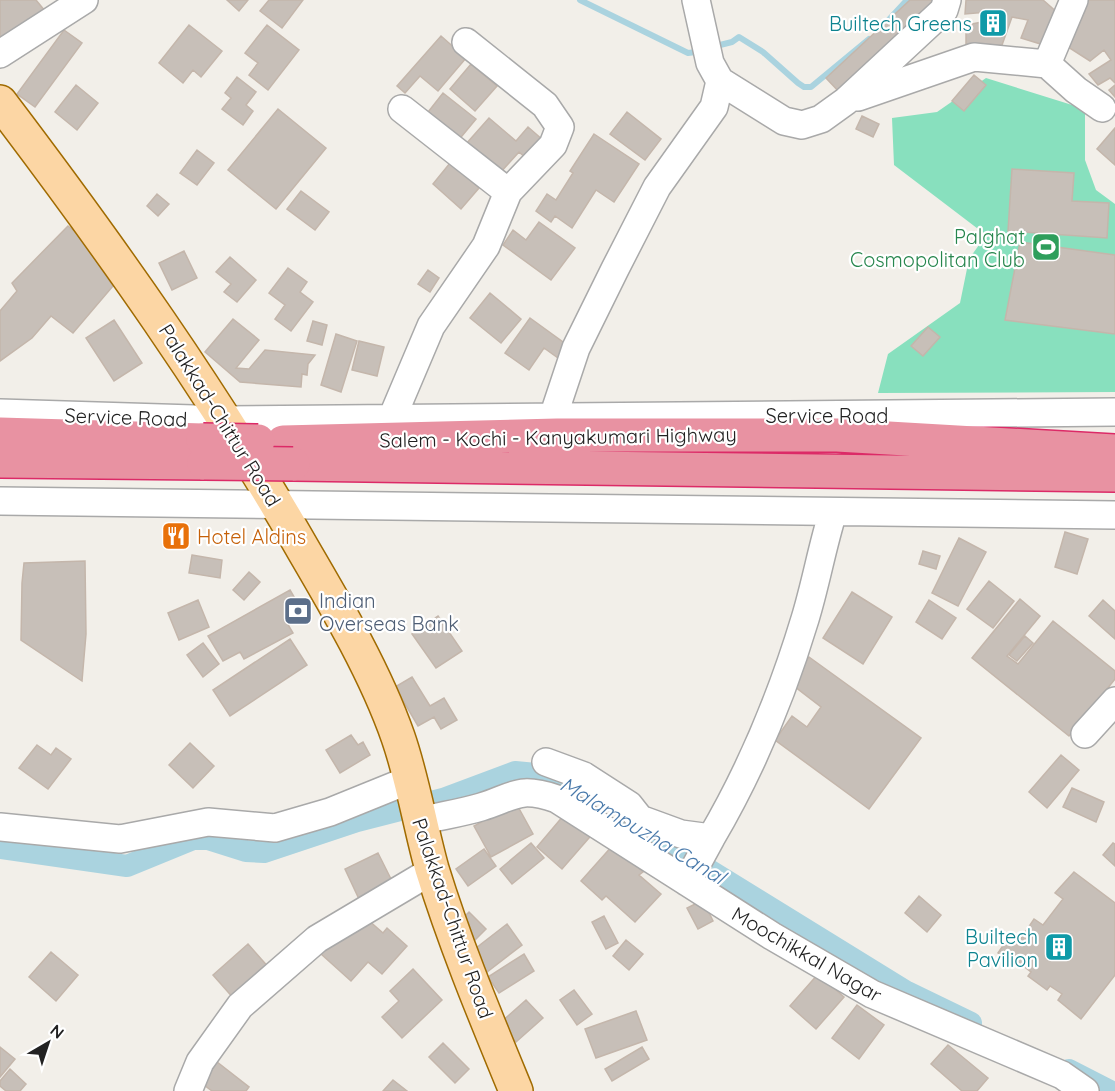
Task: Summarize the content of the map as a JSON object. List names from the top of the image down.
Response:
{
  "streets": {
    "highway": ["Salem - Kochi - Kanyakumari Highway"],
    "main road": ["Palakkad-Chittur Road"],
    "street": ["Service Road", "Moochikkal Nagar"]
  },
  "crossings": [
    ["Palakkad-Chittur Road", "Service Road"],
    ["Palakkad-Chittur Road", "Salem - Kochi - Kanyakumari Highway"],
    ["Palakkad-Chittur Road", "Moochikkal Nagar"],
    ["Service Road", "Salem - Kochi - Kanyakumari Highway"]
  ],
  "water": ["Malampuzha Canal"],
  "places": {
    "building": ["Builtech Greens", "Builtech Pavilion"],
    "sports": ["Palghat Cosmopolitan Club"],
    "restaurant": ["Hotel Aldins"],
    "bank": ["Indian Overseas Bank"]
  },
  "north": "top right"
}
